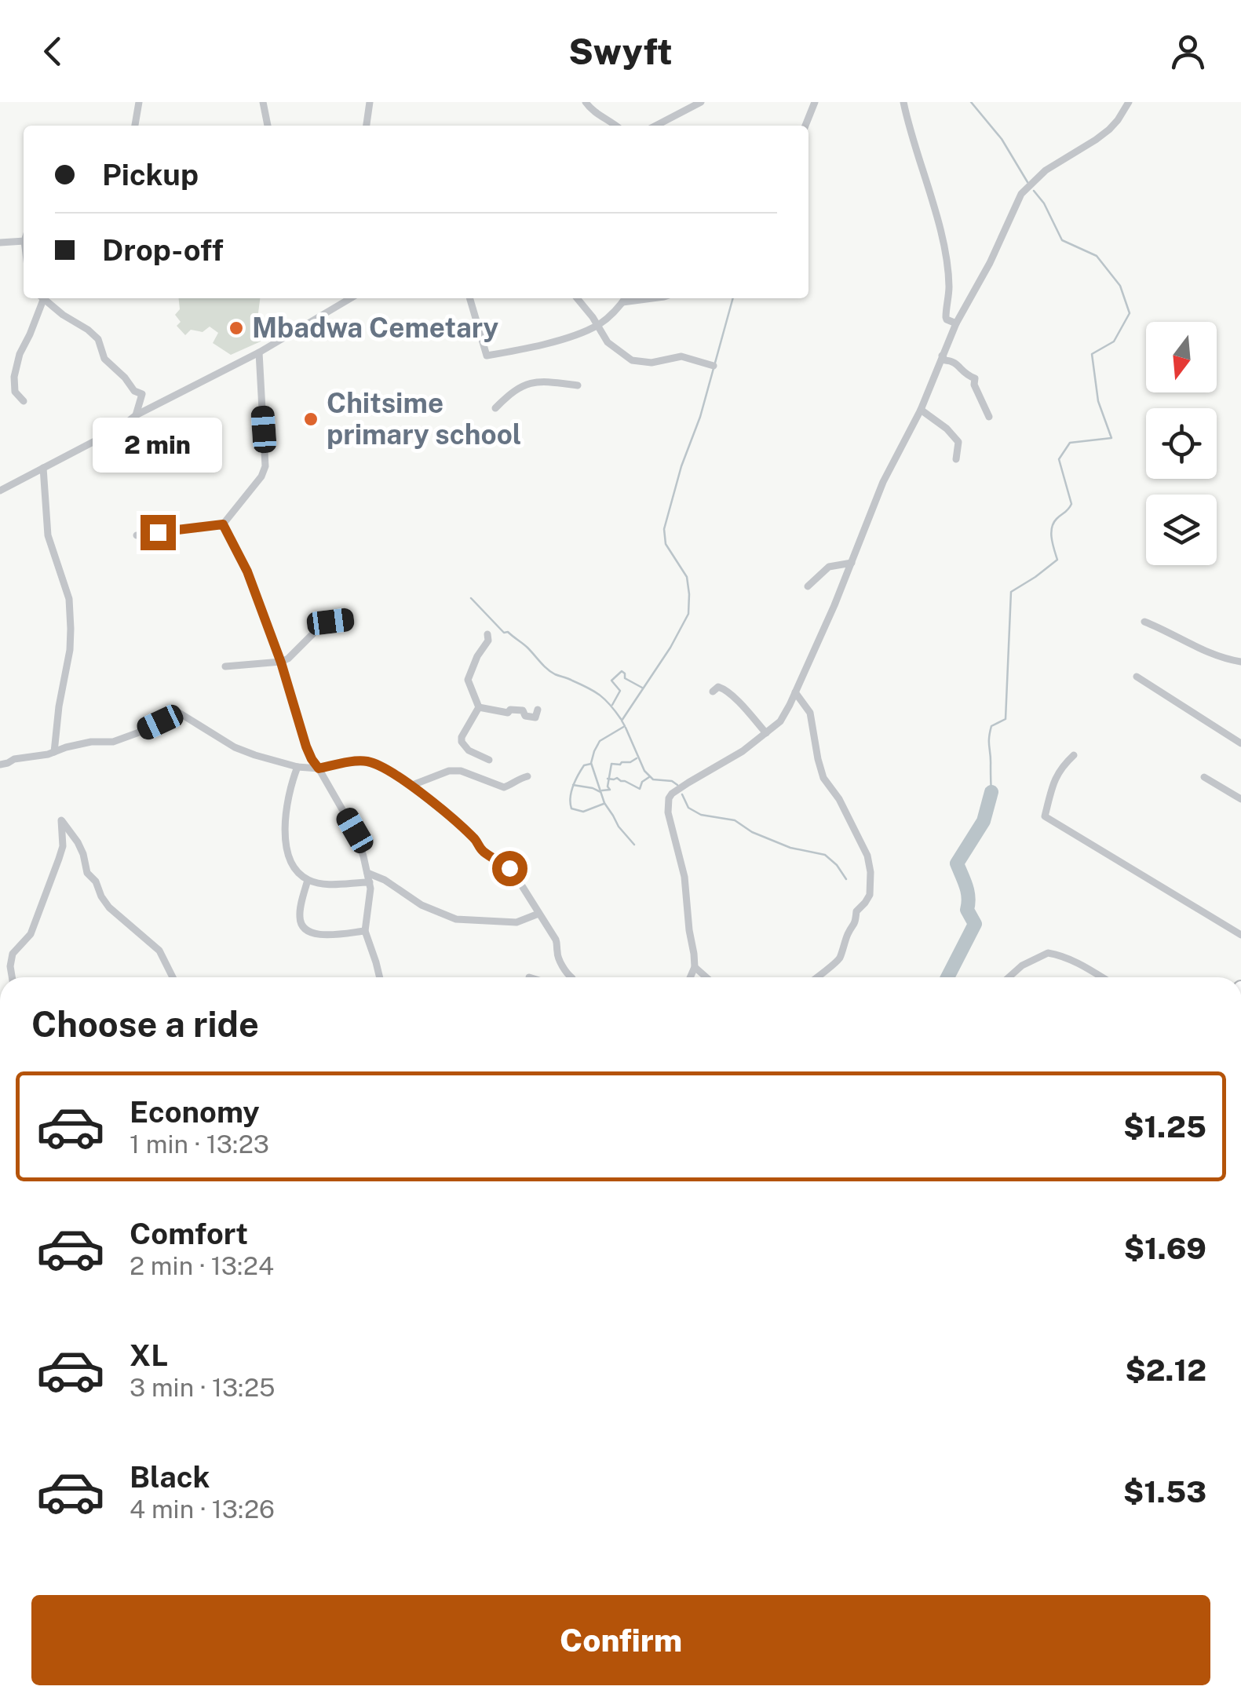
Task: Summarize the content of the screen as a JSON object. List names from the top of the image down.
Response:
{
  "places": ["Mbadwa Cemetary", "Chitsime primary school"],
  "north": "bottom",
  "page": {
    "header": "Swyft",
    "banner": ["Pickup", "Drop-off"],
    "bubble": "2 min",
    "heading": "Choose a ride",
    "list": [
      {
        "name": "Economy",
        "note": "1 min · 13:23",
        "value": "$1.25"
      },
      {
        "name": "Comfort",
        "note": "2 min · 13:24",
        "value": "$1.69"
      },
      {
        "name": "XL",
        "note": "3 min · 13:25",
        "value": "$2.12"
      },
      {
        "name": "Black",
        "note": "4 min · 13:26",
        "value": "$1.53"
      }
    ],
    "buttons": "Confirm"
  }
}
